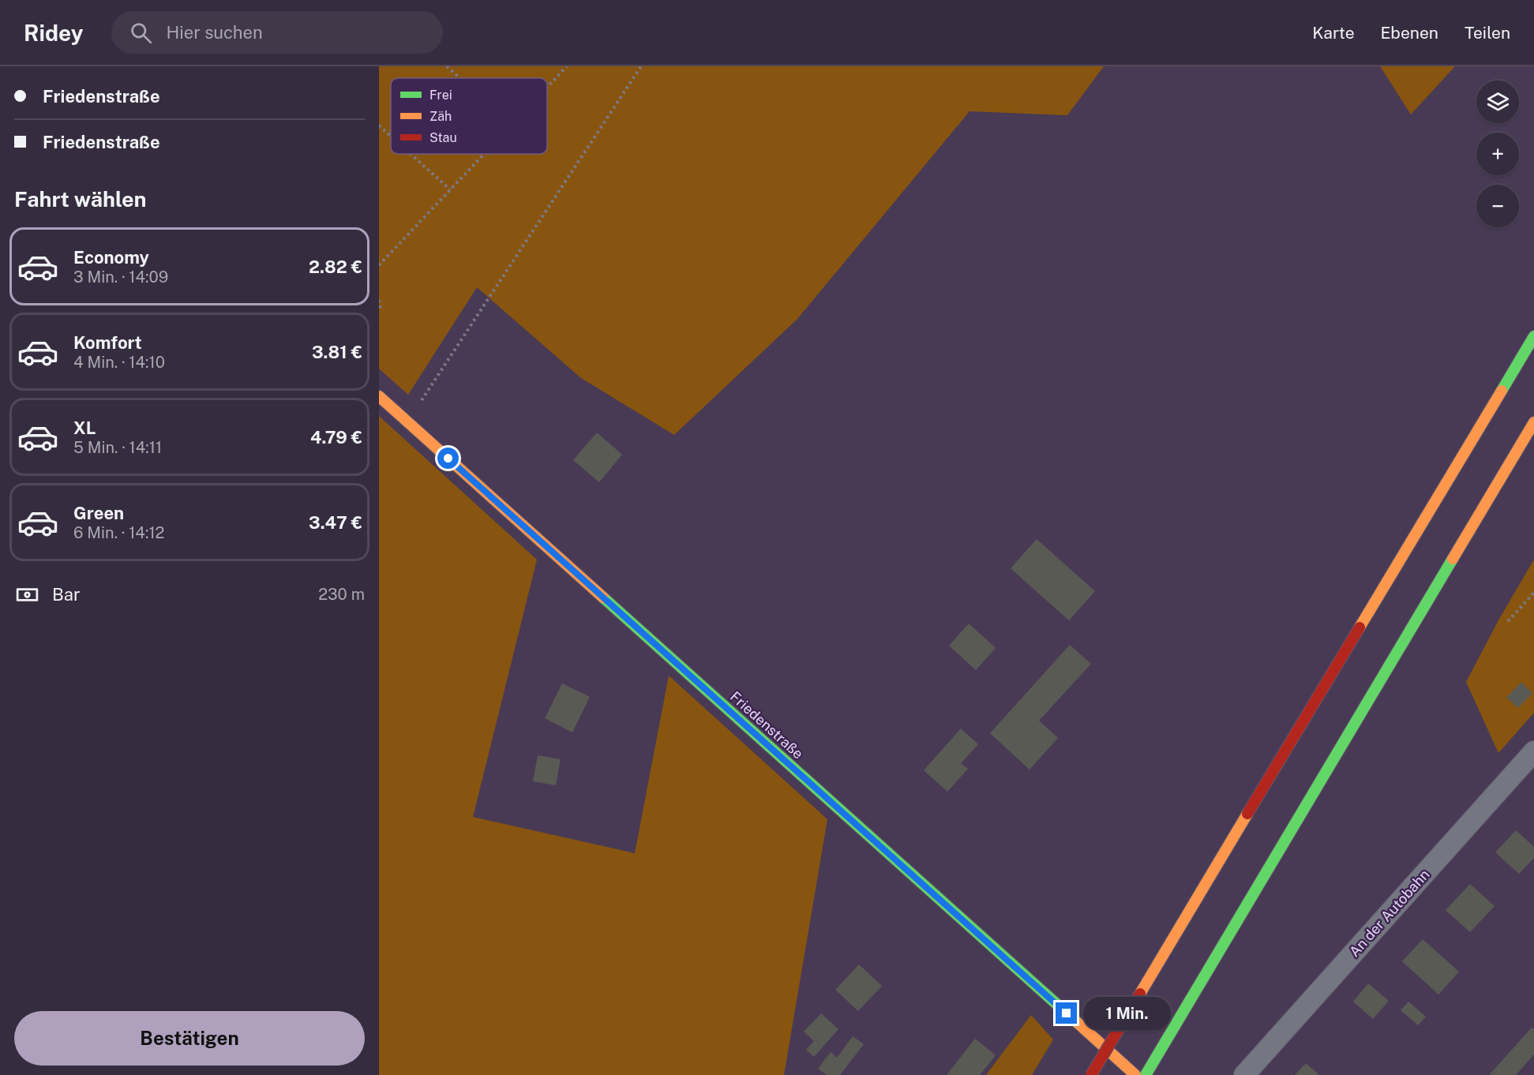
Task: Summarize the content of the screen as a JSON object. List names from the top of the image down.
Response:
{
  "streets": {
    "main road": ["Friedenstraße"],
    "street": ["An der Autobahn"]
  },
  "legend": ["Frei", "Zäh", "Stau"],
  "page": {
    "header": "Ridey",
    "search": "Hier suchen",
    "nav": ["Karte", "Ebenen", "Teilen"],
    "banner": ["Friedenstraße", "Friedenstraße"],
    "map_buttons": ["+", "−"],
    "heading": "Fahrt wählen",
    "list": [
      {
        "name": "Economy",
        "note": "3 Min. · 14:09",
        "value": "2.82 €"
      },
      {
        "name": "Komfort",
        "note": "4 Min. · 14:10",
        "value": "3.81 €"
      },
      {
        "name": "XL",
        "note": "5 Min. · 14:11",
        "value": "4.79 €"
      },
      {
        "name": "Green",
        "note": "6 Min. · 14:12",
        "value": "3.47 €"
      }
    ],
    "pay": ["Bar", "230 m"],
    "bubble": "1 Min.",
    "buttons": "Bestätigen"
  }
}
